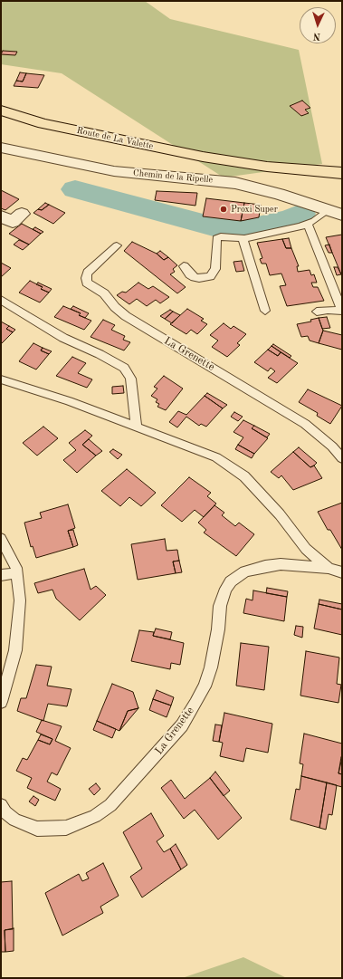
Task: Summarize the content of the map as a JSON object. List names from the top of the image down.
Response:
{
  "streets": {
    "main road": ["Route de La Valette"],
    "street": ["Chemin de la Ripelle"],
    "lane": ["La Grenette"]
  },
  "places": ["Proxi Super"],
  "north": "bottom"
}
